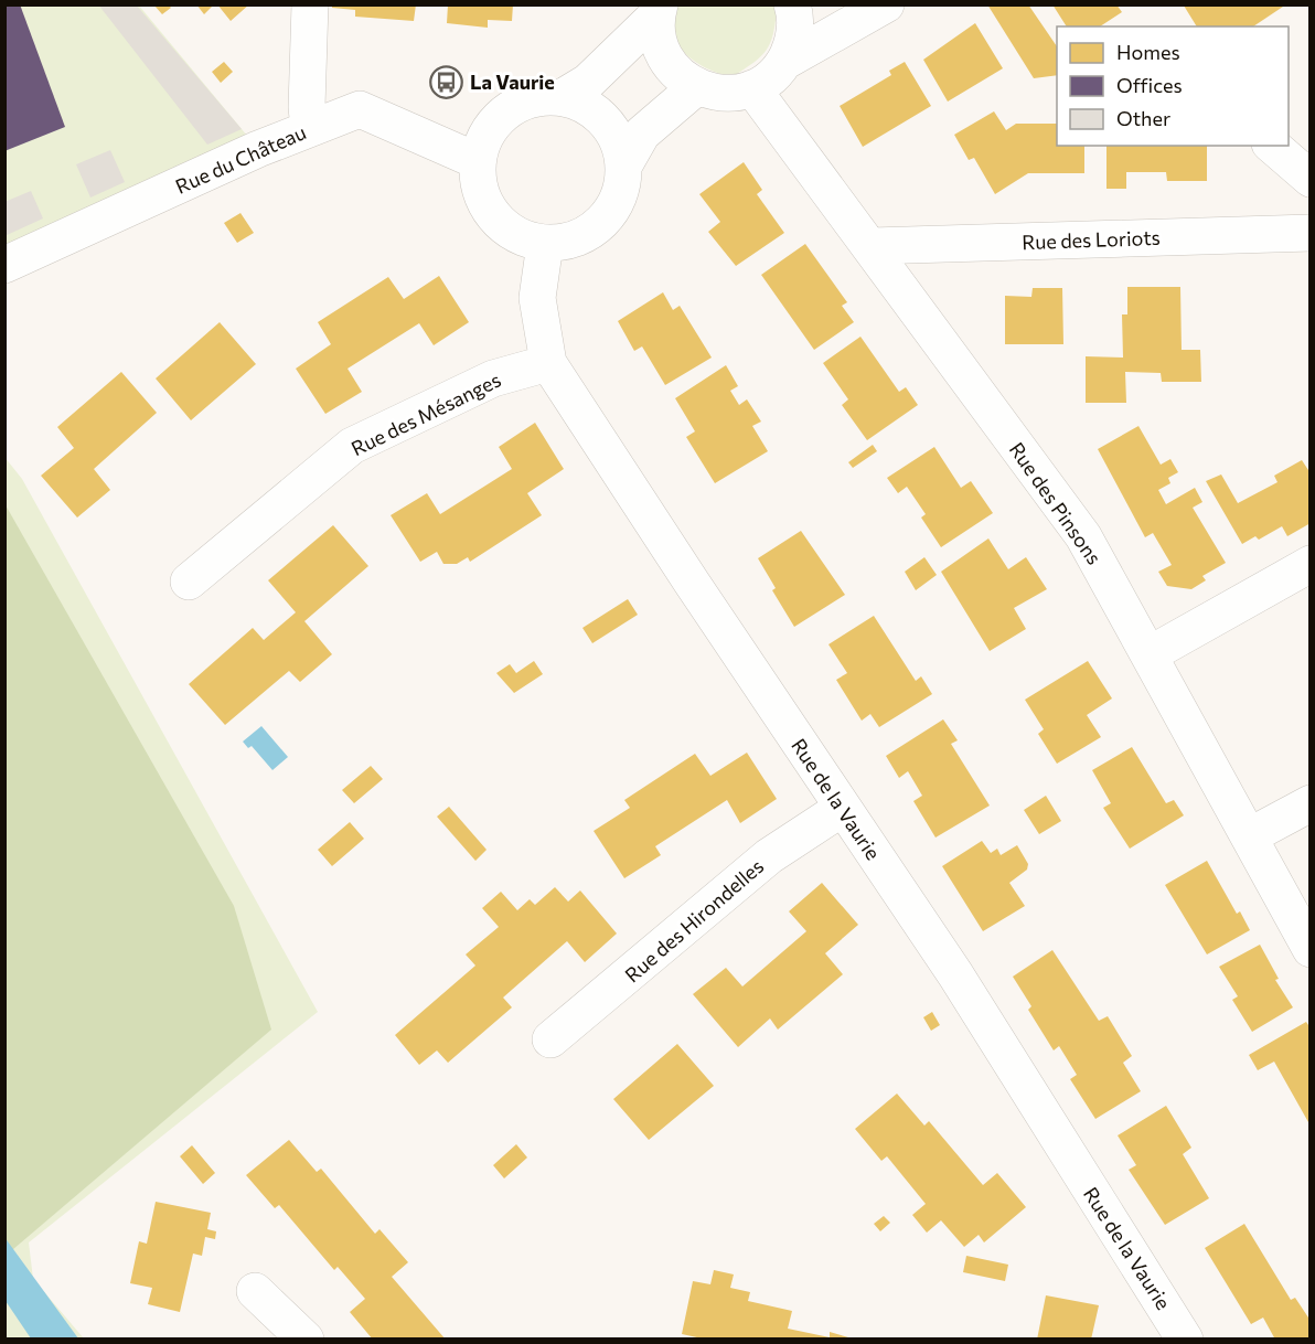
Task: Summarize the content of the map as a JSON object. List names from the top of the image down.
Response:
{
  "streets": {
    "street": [
      "Rue du Château",
      "Rue des Loriots",
      "Rue des Mésanges",
      "Rue des Pinsons",
      "Rue de la Vaurie",
      "Rue des Hirondelles"
    ]
  },
  "crossings": [
    ["Rue du Château", "Rue de la Vaurie"],
    ["Rue des Loriots", "Rue des Pinsons"],
    ["Rue des Mésanges", "Rue de la Vaurie"],
    ["Rue de la Vaurie", "Rue des Hirondelles"]
  ],
  "places": {
    "bus stop": ["La Vaurie"]
  },
  "legend": ["Homes", "Offices", "Other"]
}
